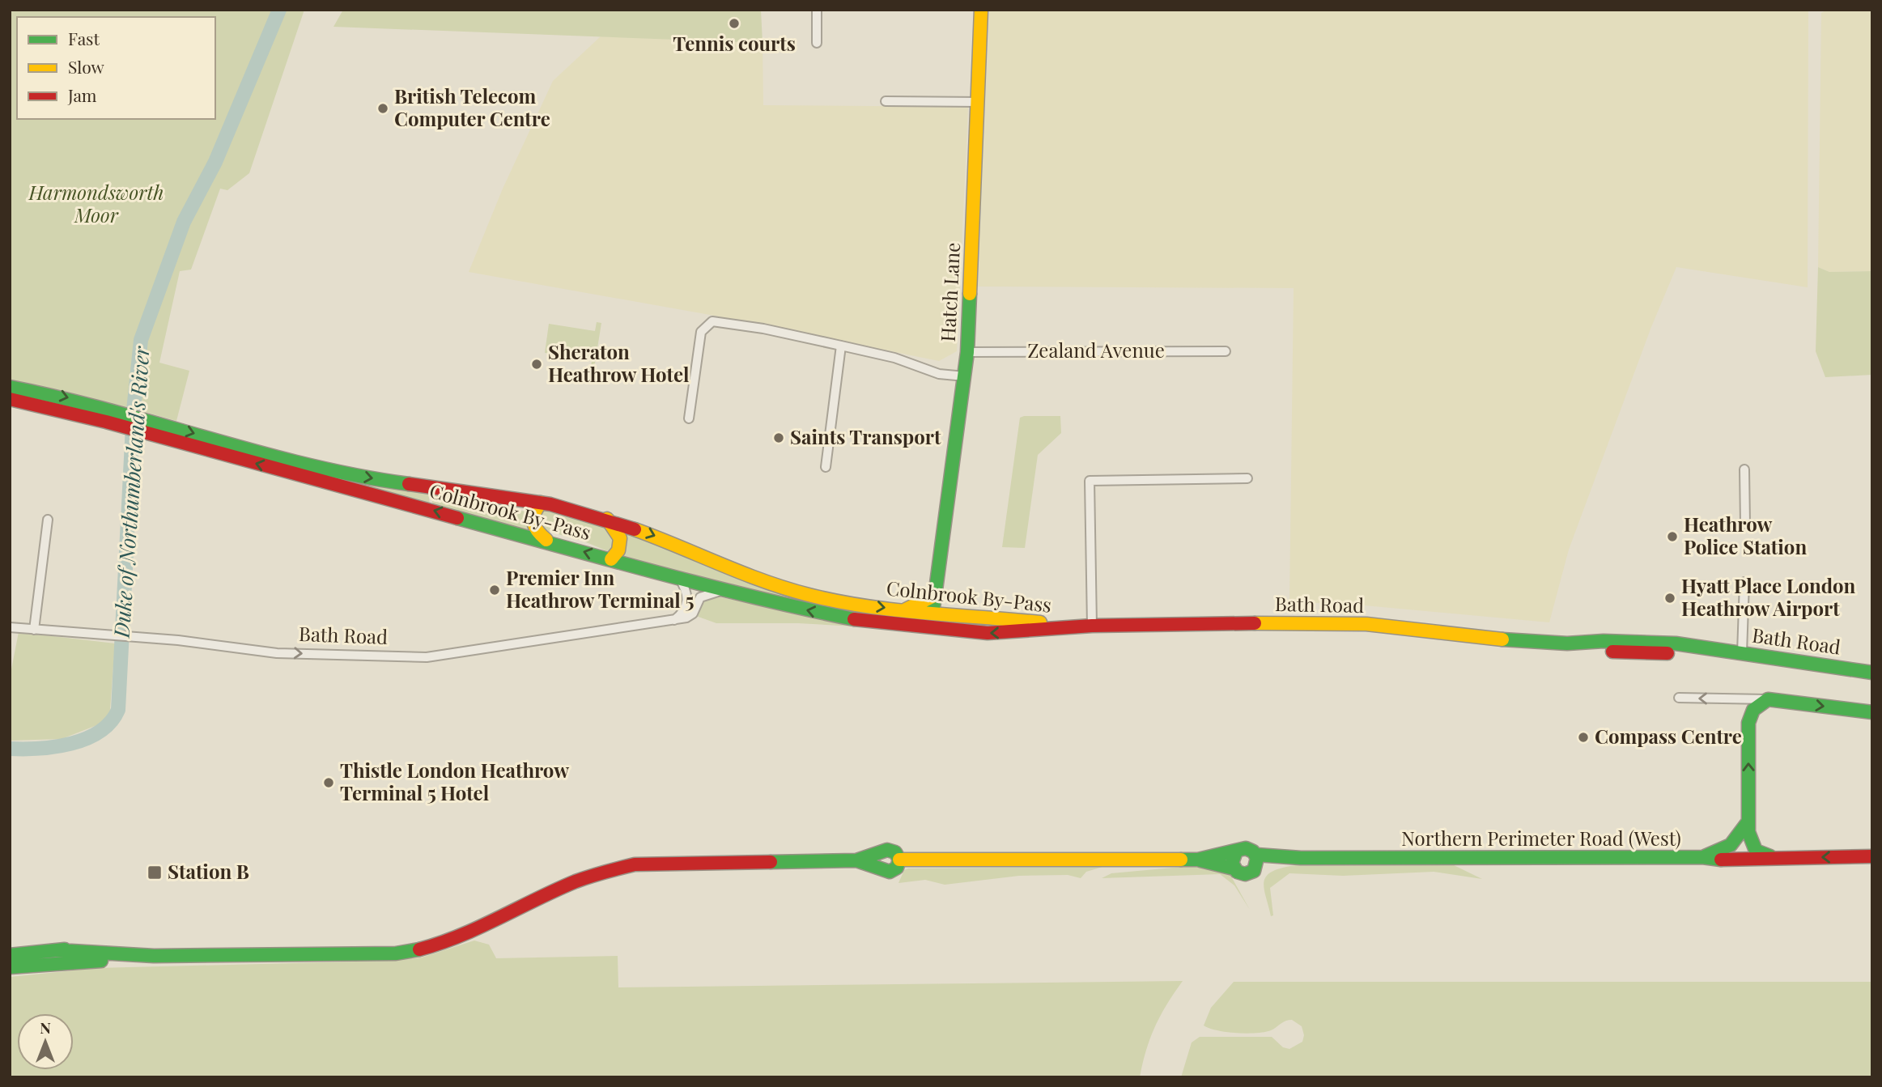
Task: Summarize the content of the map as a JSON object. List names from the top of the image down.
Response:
{
  "streets": {
    "main road": [
      "Hatch Lane",
      "Colnbrook By-Pass",
      "Bath Road",
      "Northern Perimeter Road (West)"
    ],
    "street": ["Zealand Avenue"]
  },
  "crossings": [
    ["Hatch Lane", "Zealand Avenue"],
    ["Hatch Lane", "Colnbrook By-Pass"],
    ["Colnbrook By-Pass", "Bath Road"]
  ],
  "one_way": ["Bath Road"],
  "water": ["Duke of Northumberland's River"],
  "parks": ["Harmondsworth Moor"],
  "places": {
    "other": [
      "Tennis courts",
      "British Telecom Computer Centre",
      "Sheraton Heathrow Hotel",
      "Saints Transport",
      "Heathrow Police Station",
      "Premier Inn Heathrow Terminal 5",
      "Hyatt Place London Heathrow Airport",
      "Compass Centre",
      "Thistle London Heathrow Terminal 5 Hotel"
    ],
    "transit": ["Station B"]
  },
  "legend": ["Fast", "Slow", "Jam"],
  "north": "top"
}
